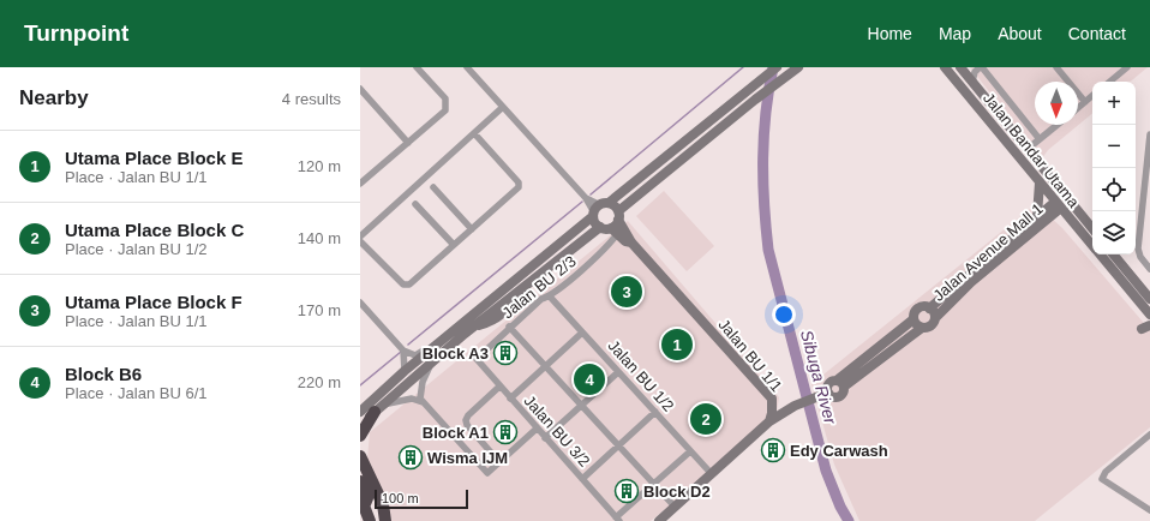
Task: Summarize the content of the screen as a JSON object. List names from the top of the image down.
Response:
{
  "streets": {
    "street": [
      "Jalan Bandar Utama",
      "Jalan Avenue Mall 1",
      "Jalan BU 2/3",
      "Jalan BU 1/1",
      "Jalan BU 1/2",
      "Jalan BU 3/2"
    ]
  },
  "crossings": [
    ["Jalan Bandar Utama", "Jalan Avenue Mall 1"],
    ["Jalan BU 2/3", "Jalan BU 1/1"],
    ["Jalan BU 2/3", "Jalan BU 1/2"],
    ["Jalan BU 2/3", "Jalan BU 3/2"]
  ],
  "water": ["Sibuga River"],
  "places": {
    "building": [
      "Block A3",
      "Block A1",
      "Edy Carwash",
      "Wisma IJM",
      "Block D2"
    ]
  },
  "scale_bar": "100 m",
  "north": "bottom",
  "page": {
    "header": "Turnpoint",
    "nav": [
      "Home",
      "Map",
      "About",
      "Contact"
    ],
    "heading": ["Nearby", "4 results"],
    "map_buttons": ["+", "−"],
    "list": [
      {
        "mark": "1",
        "name": "Utama Place Block E",
        "note": "Place · Jalan BU 1/1",
        "value": "120 m"
      },
      {
        "mark": "2",
        "name": "Utama Place Block C",
        "note": "Place · Jalan BU 1/2",
        "value": "140 m"
      },
      {
        "mark": "3",
        "name": "Utama Place Block F",
        "note": "Place · Jalan BU 1/1",
        "value": "170 m"
      },
      {
        "mark": "4",
        "name": "Block B6",
        "note": "Place · Jalan BU 6/1",
        "value": "220 m"
      }
    ],
    "pins": [
      "3",
      "1",
      "4",
      "2"
    ],
    "scale": "100 m"
  }
}
